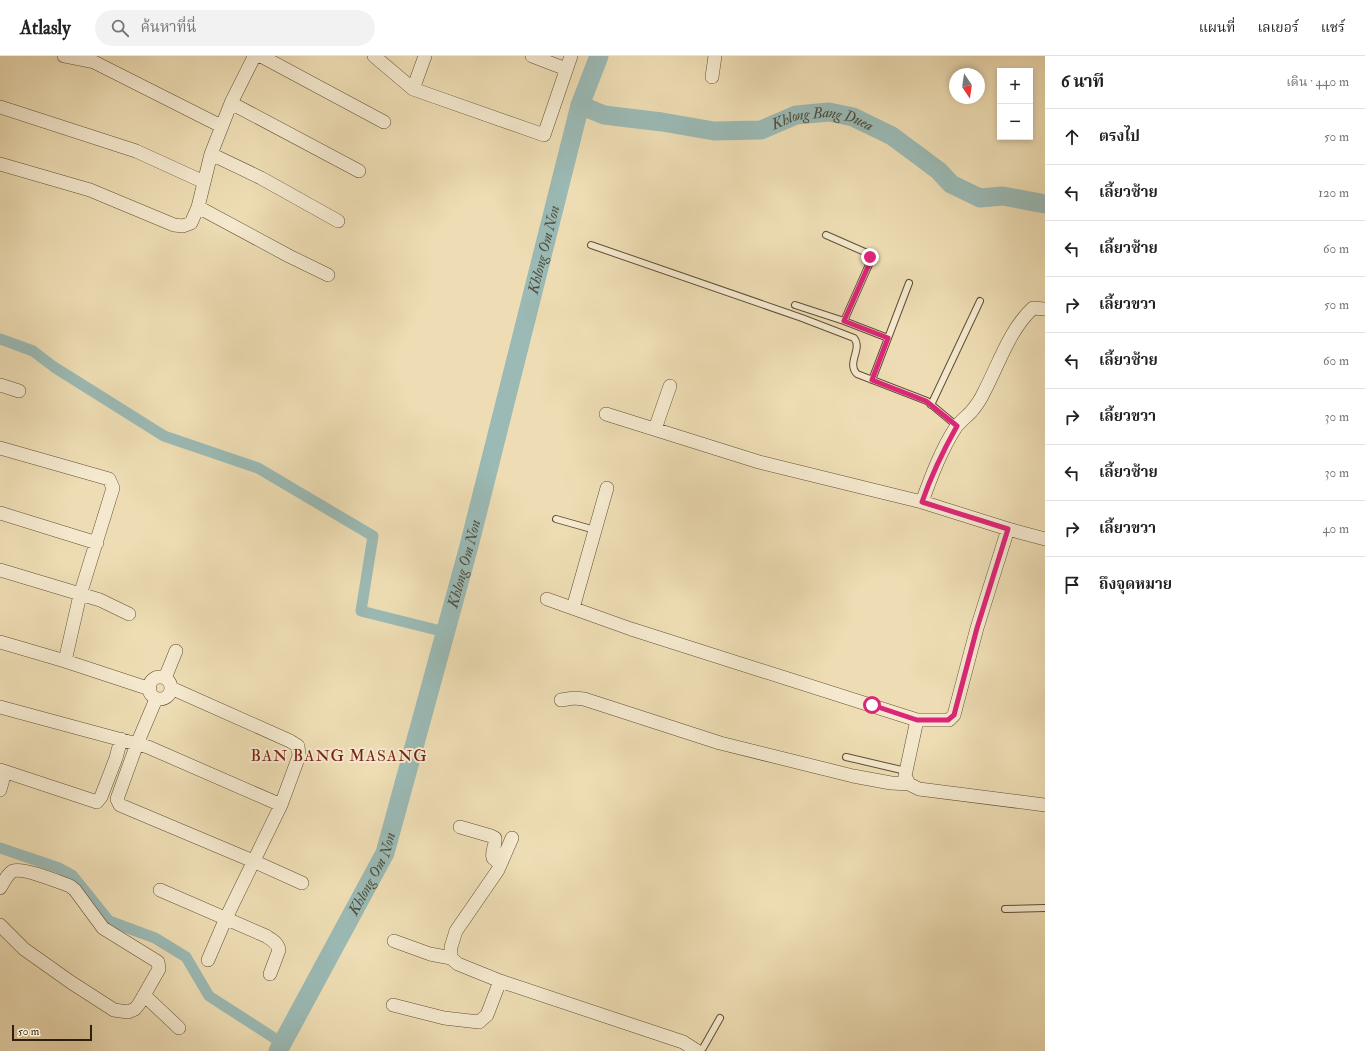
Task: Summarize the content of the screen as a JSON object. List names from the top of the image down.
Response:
{
  "districts": ["BAN BANG MASANG"],
  "water": ["Khlong Bang Duea", "Khlong Om Non"],
  "scale_bar": "50 m",
  "north": "bottom",
  "page": {
    "header": "Atlasly",
    "search": "ค้นหาที่นี่",
    "nav": ["แผนที่", "เลเยอร์", "แชร์"],
    "heading": ["6 นาที", "เดิน · 440 m"],
    "map_buttons": ["+", "−"],
    "list": [
      ["ตรงไป", "50 m"],
      ["เลี้ยวซ้าย", "120 m"],
      ["เลี้ยวซ้าย", "60 m"],
      ["เลี้ยวขวา", "50 m"],
      ["เลี้ยวซ้าย", "60 m"],
      ["เลี้ยวขวา", "30 m"],
      ["เลี้ยวซ้าย", "30 m"],
      ["เลี้ยวขวา", "40 m"],
      "ถึงจุดหมาย"
    ],
    "scale": "50 m"
  }
}
